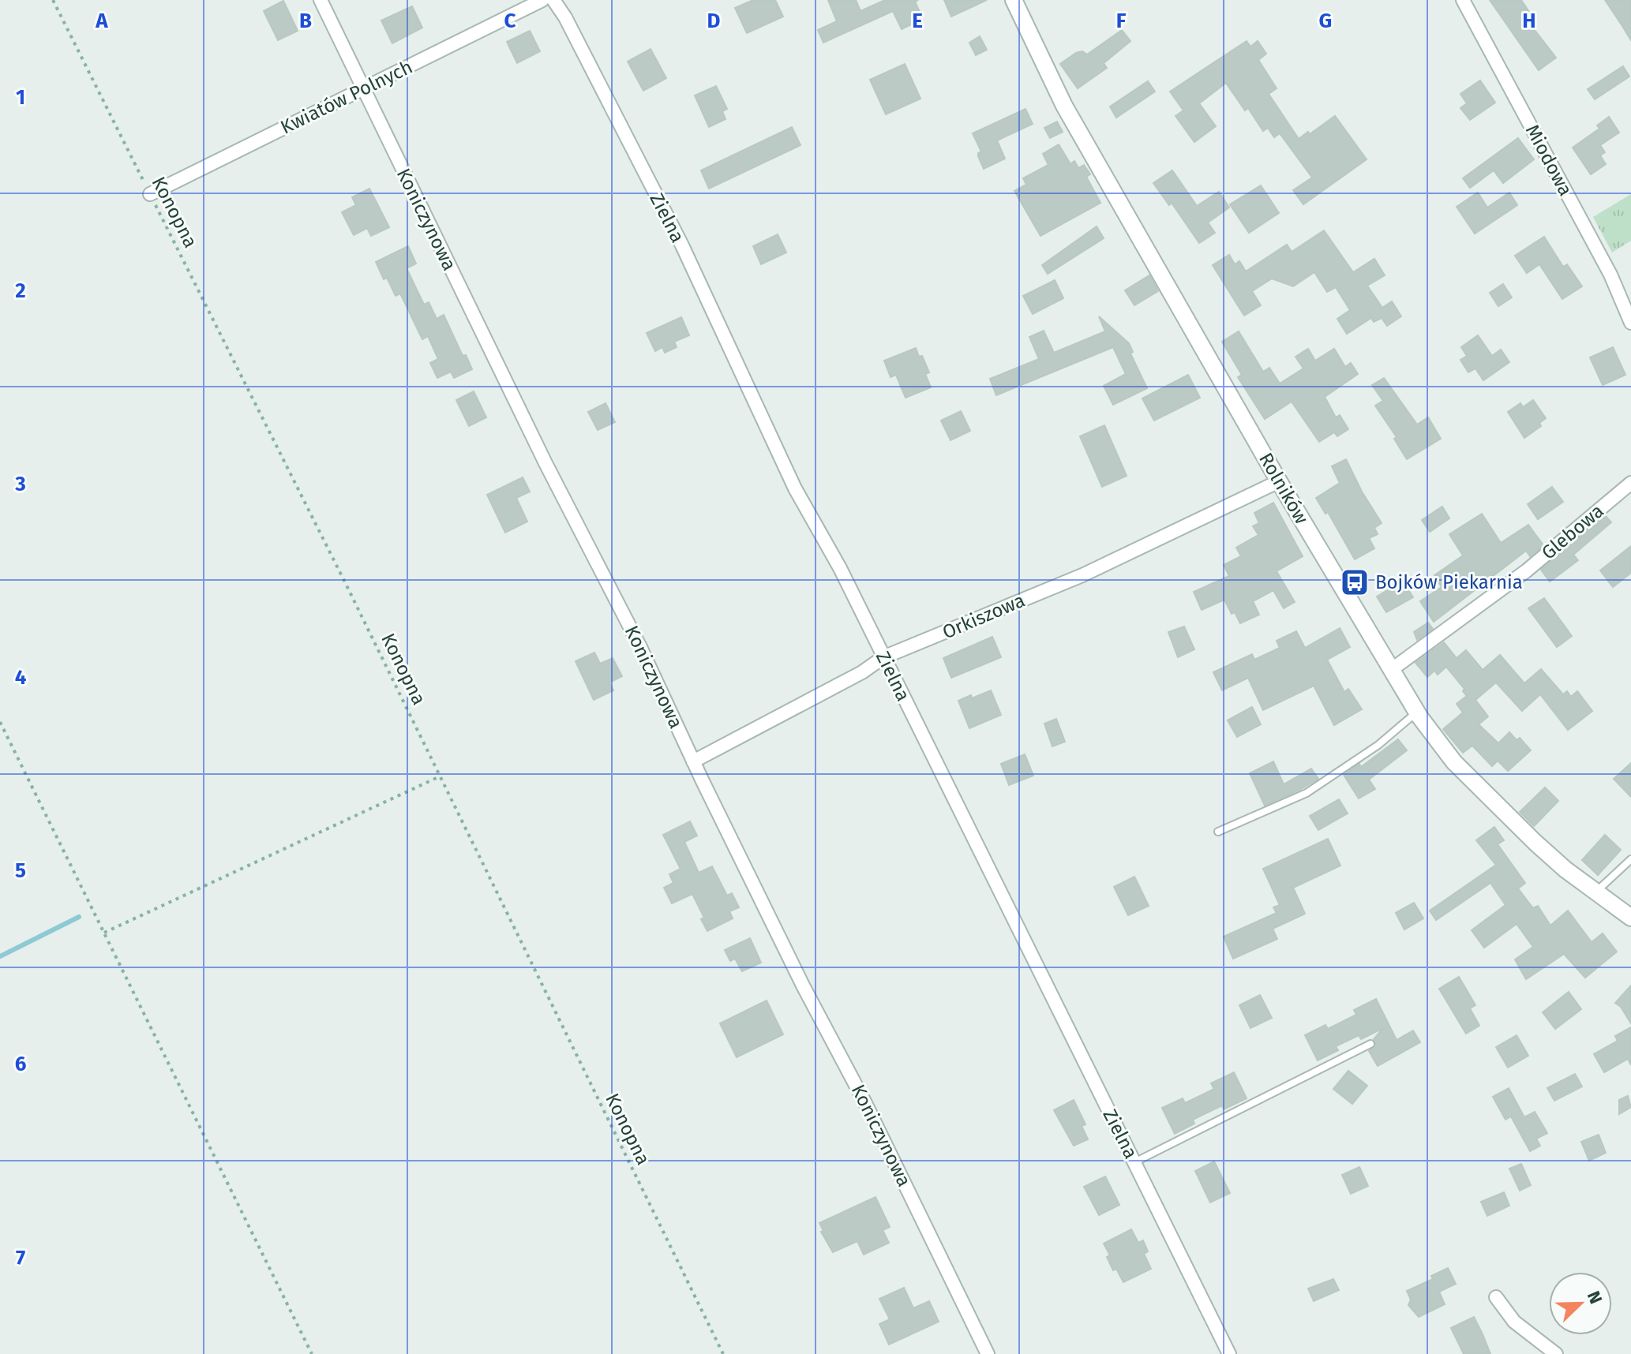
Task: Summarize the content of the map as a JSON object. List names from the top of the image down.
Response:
{
  "streets": {
    "street": [
      "Kwiatów Polnych",
      "Miodowa",
      "Zielna",
      "Koniczynowa",
      "Rolników",
      "Glebowa",
      "Orkiszowa"
    ],
    "path": ["Konopna"]
  },
  "crossings": [
    ["Kwiatów Polnych", "Konopna"],
    ["Kwiatów Polnych", "Koniczynowa"],
    ["Zielna", "Orkiszowa"],
    ["Koniczynowa", "Orkiszowa"],
    ["Rolników", "Glebowa"],
    ["Rolników", "Orkiszowa"]
  ],
  "places": {
    "bus stop": ["Bojków Piekarnia"]
  },
  "north": "top right",
  "grid": {
    "columns": [
      "A",
      "B",
      "C",
      "D",
      "E",
      "F",
      "G",
      "H"
    ],
    "rows": [
      "1",
      "2",
      "3",
      "4",
      "5",
      "6",
      "7"
    ]
  }
}
